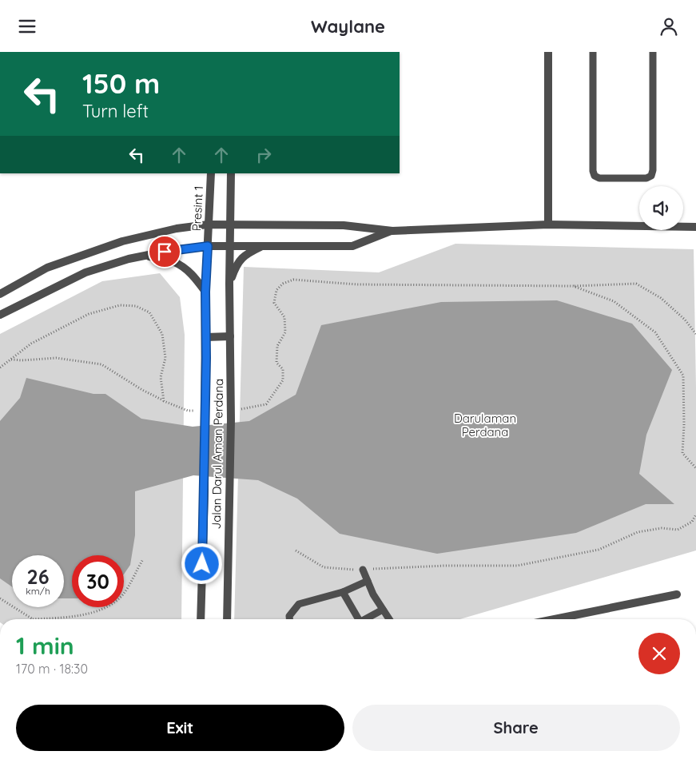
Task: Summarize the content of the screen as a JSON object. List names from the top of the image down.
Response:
{
  "streets": {
    "street": ["Presint 1", "Jalan Darul Aman Perdana"]
  },
  "crossings": [
    ["Presint 1", "Jalan Darul Aman Perdana"]
  ],
  "parks": ["Darulaman Perdana"],
  "page": {
    "header": "Waylane",
    "turn": ["150 m", "Turn left"],
    "speed": "26 km/h",
    "limit": "30",
    "heading": ["1 min", "170 m · 18:30"],
    "buttons": ["Exit", "Share"]
  }
}
